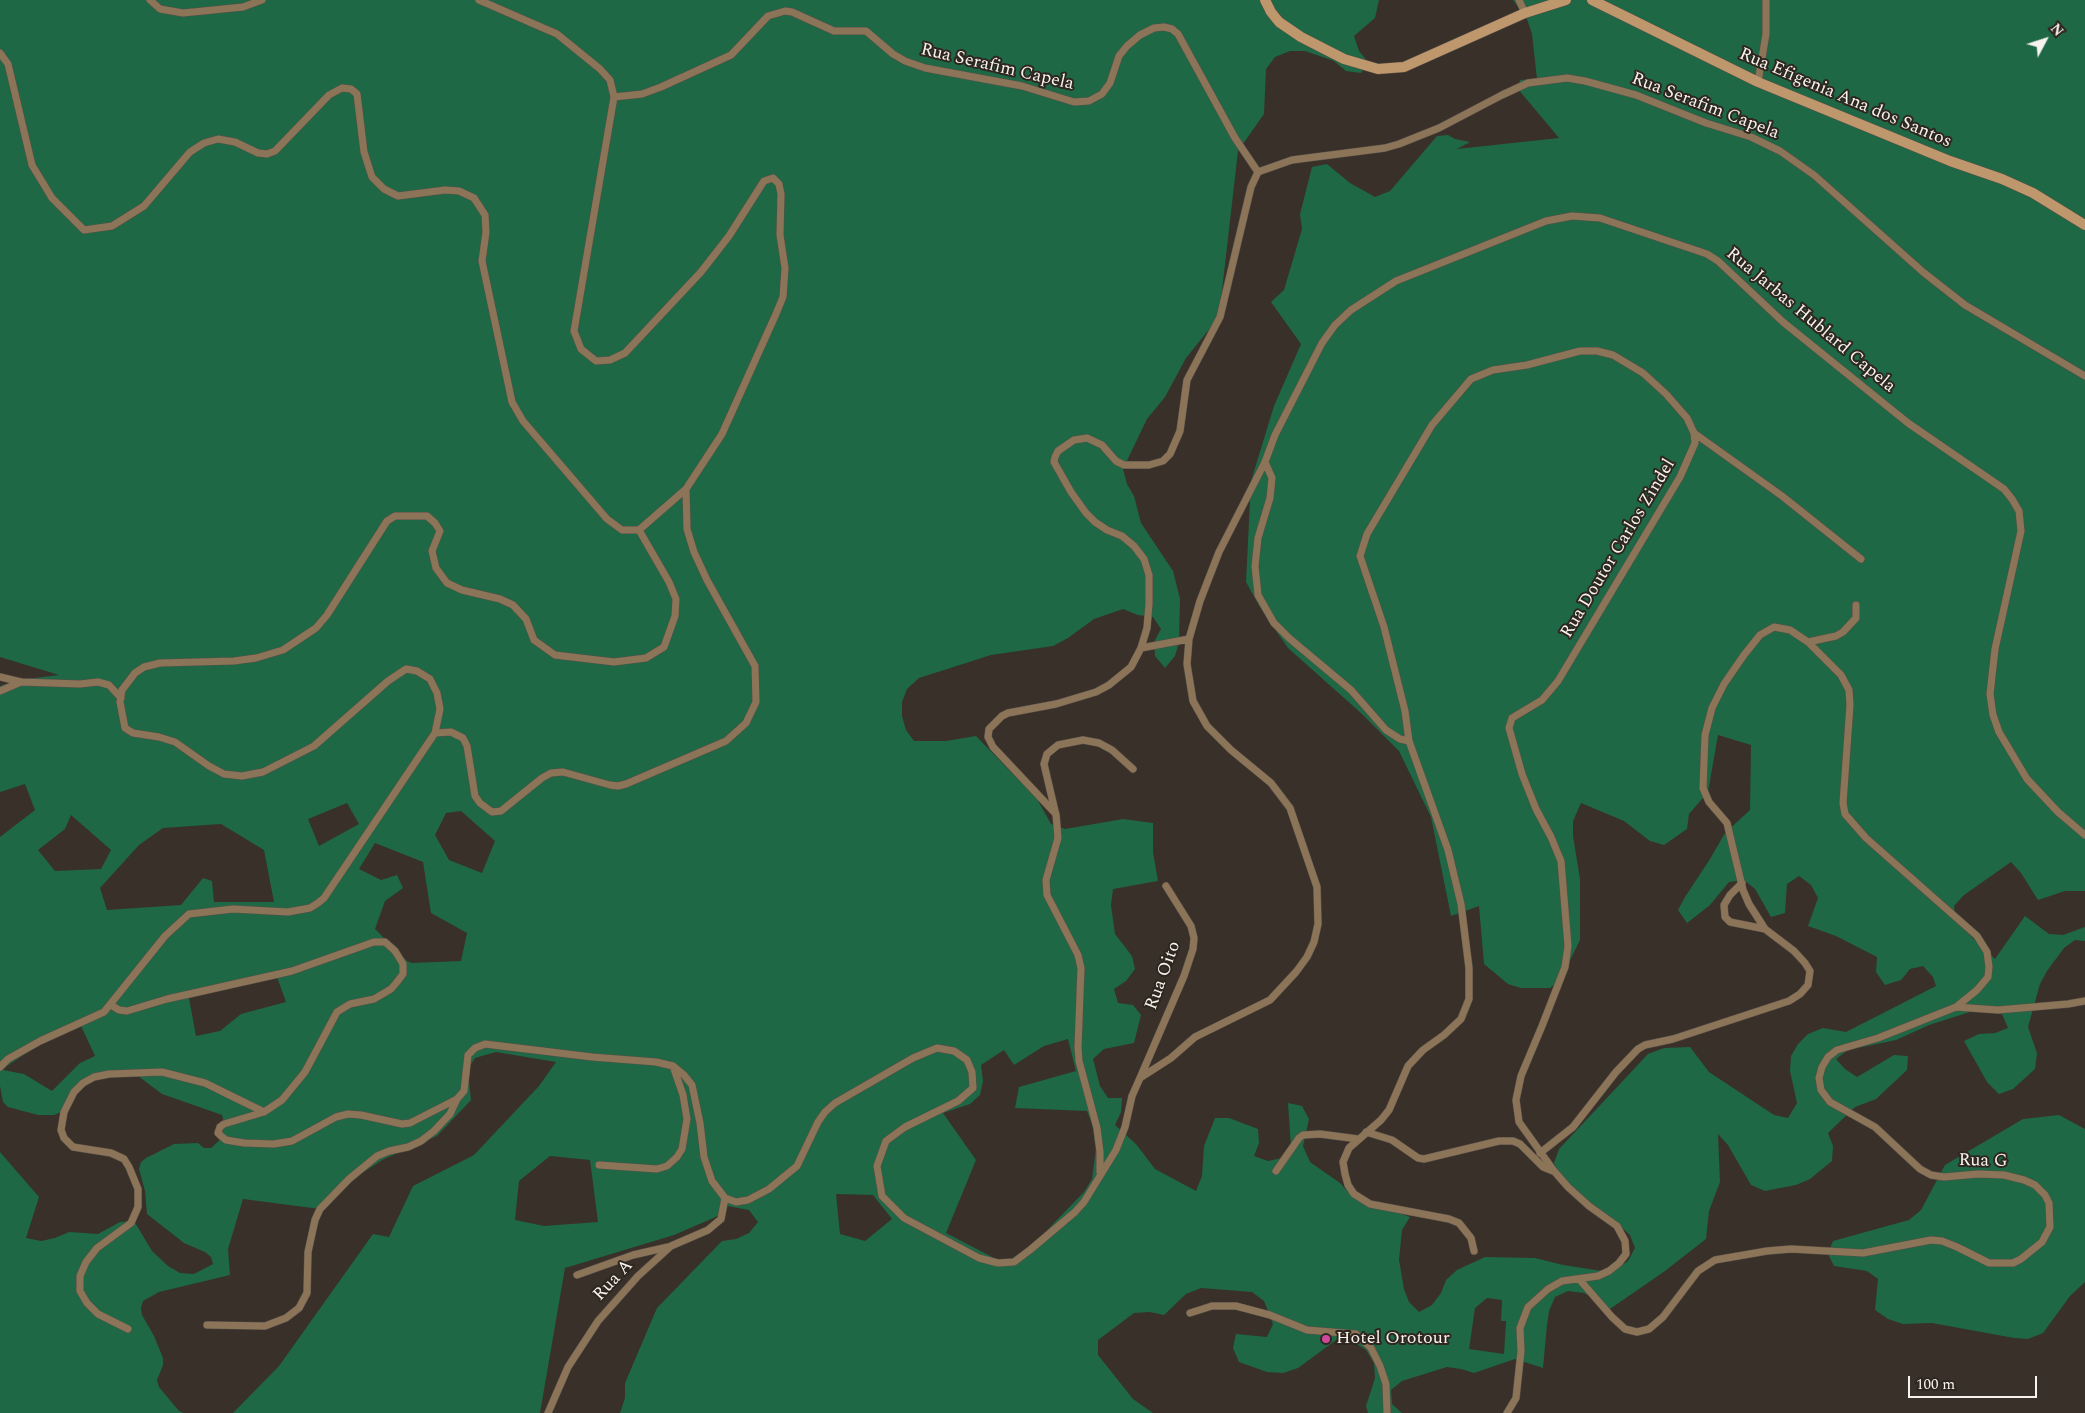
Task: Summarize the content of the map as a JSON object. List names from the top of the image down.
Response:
{
  "streets": {
    "street": [
      "Rua Serafim Capela",
      "Rua Efigenia Ana dos Santos",
      "Rua Jarbas Hublard Capela",
      "Rua Doutor Carlos Zindel",
      "Rua Oito",
      "Rua G",
      "Rua A"
    ]
  },
  "crossings": [
    ["Rua Jarbas Hublard Capela", "Rua Oito"],
    ["Rua Oito", "Rua A"]
  ],
  "places": ["Hotel Orotour"],
  "scale_bar": "100 m",
  "north": "top right"
}
